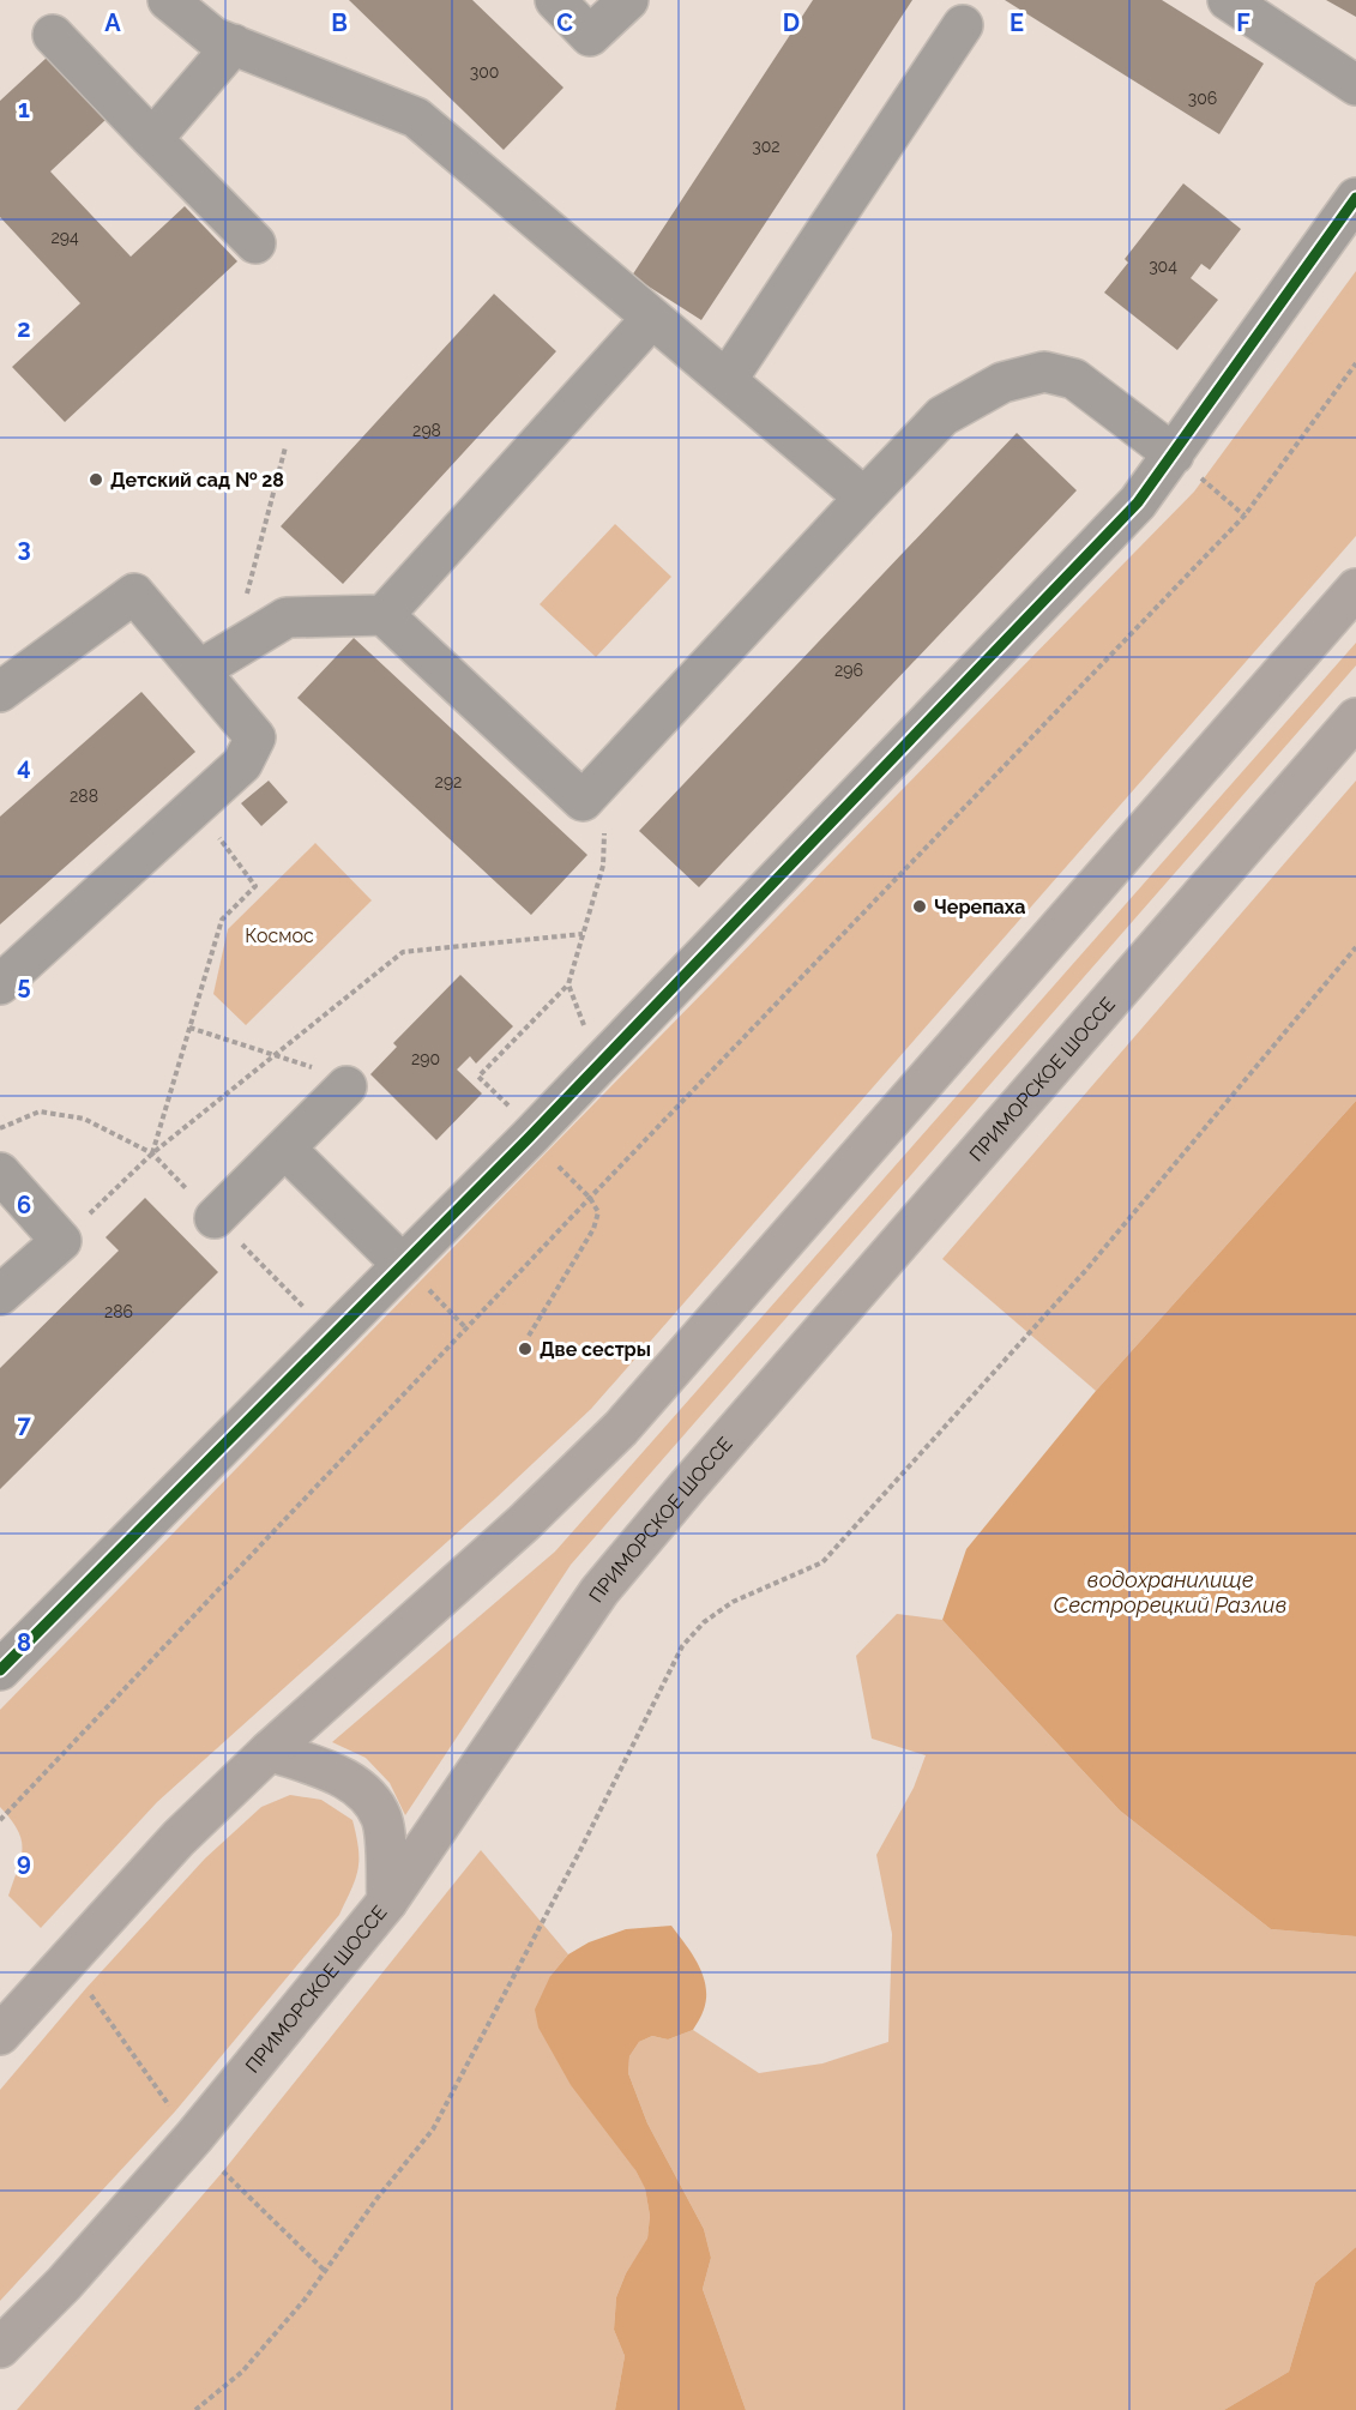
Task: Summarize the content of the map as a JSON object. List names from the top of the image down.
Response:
{
  "streets": {
    "highway": ["ПРИМОРСКОЕ ШОССЕ"]
  },
  "water": ["водохранилище Сестрорецкий Разлив"],
  "parks": ["Космос"],
  "places": ["Детский сад № 28", "Черепаха", "Две сестры"],
  "house_numbers": [
    "300",
    "306",
    "302",
    "294",
    "304",
    "298",
    "296",
    "292",
    "288",
    "290",
    "286"
  ],
  "grid": {
    "columns": [
      "A",
      "B",
      "C",
      "D",
      "E",
      "F"
    ],
    "rows": [
      "1",
      "2",
      "3",
      "4",
      "5",
      "6",
      "7",
      "8",
      "9"
    ]
  }
}
